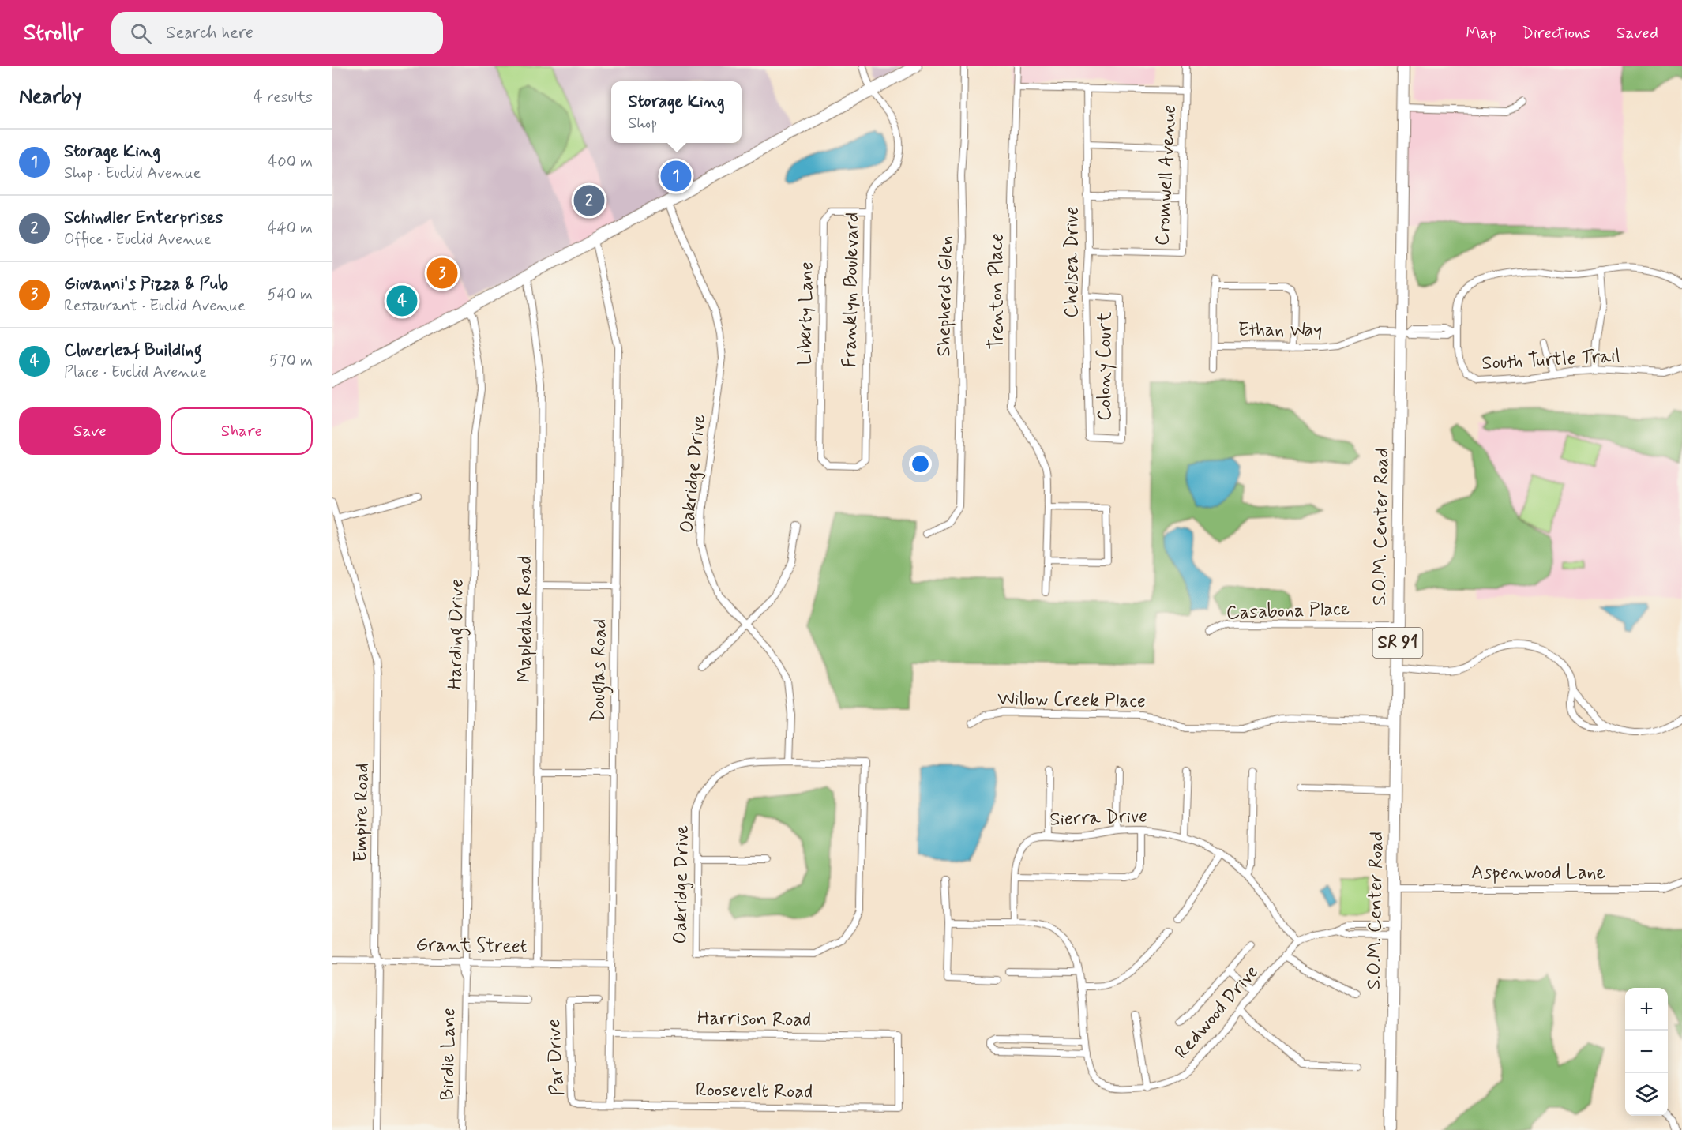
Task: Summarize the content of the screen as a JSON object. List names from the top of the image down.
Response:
{
  "streets": {
    "main road": ["S.O.M. Center Road", "SR 91"],
    "street": [
      "Cromwell Avenue",
      "Chelsea Drive",
      "Franklyn Boulevard",
      "Trenton Place",
      "Shepherds Glen",
      "Liberty Lane",
      "Ethan Way",
      "South Turtle Trail",
      "Colony Court",
      "Oakridge Drive",
      "Casabona Place",
      "Mapledale Road",
      "Harding Drive",
      "Douglas Road",
      "Willow Creek Place",
      "Empire Road",
      "Sierra Drive",
      "Aspenwood Lane",
      "Grant Street",
      "Redwood Drive",
      "Harrison Road",
      "Birdie Lane",
      "Par Drive",
      "Roosevelt Road"
    ]
  },
  "crossings": [
    ["Cromwell Avenue", "Chelsea Drive"],
    ["Chelsea Drive", "Colony Court"],
    ["Franklyn Boulevard", "Liberty Lane"],
    ["Ethan Way", "South Turtle Trail"],
    ["Ethan Way", "S.O.M. Center Road"],
    ["S.O.M. Center Road", "Casabona Place"],
    ["S.O.M. Center Road", "Willow Creek Place"],
    ["S.O.M. Center Road", "Aspenwood Lane"],
    ["S.O.M. Center Road", "Redwood Drive"],
    ["Mapledale Road", "Grant Street"],
    ["Harding Drive", "Grant Street"],
    ["Harding Drive", "Birdie Lane"],
    ["Douglas Road", "Grant Street"],
    ["Douglas Road", "Harrison Road"],
    ["Douglas Road", "Par Drive"],
    ["Douglas Road", "Roosevelt Road"],
    ["Empire Road", "Grant Street"],
    ["Sierra Drive", "Redwood Drive"],
    ["Grant Street", "Birdie Lane"],
    ["Harrison Road", "Roosevelt Road"],
    ["Par Drive", "Roosevelt Road"]
  ],
  "page": {
    "header": "Strollr",
    "search": "Search here",
    "nav": ["Map", "Directions", "Saved"],
    "heading": ["Nearby", "4 results"],
    "popup": ["Storage King", "Shop"],
    "list": [
      {
        "mark": "1",
        "name": "Storage King",
        "note": "Shop · Euclid Avenue",
        "value": "400 m"
      },
      {
        "mark": "2",
        "name": "Schindler Enterprises",
        "note": "Office · Euclid Avenue",
        "value": "440 m"
      },
      {
        "mark": "3",
        "name": "Giovanni's Pizza & Pub",
        "note": "Restaurant · Euclid Avenue",
        "value": "540 m"
      },
      {
        "mark": "4",
        "name": "Cloverleaf Building",
        "note": "Place · Euclid Avenue",
        "value": "570 m"
      }
    ],
    "pins": [
      "1",
      "2",
      "3",
      "4"
    ],
    "buttons": ["Save", "Share"],
    "map_buttons": ["+", "−"]
  }
}
